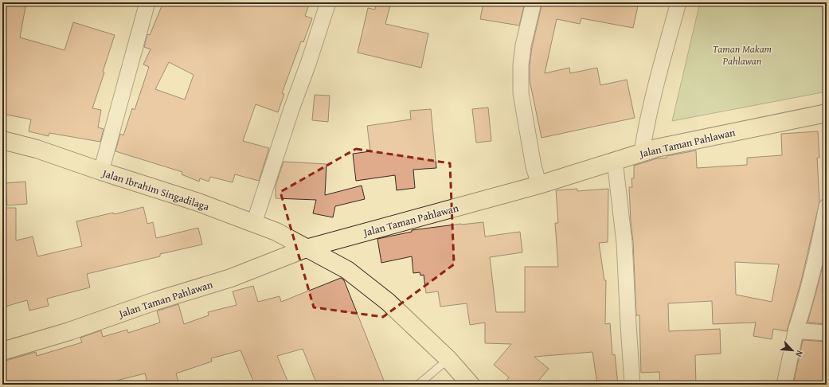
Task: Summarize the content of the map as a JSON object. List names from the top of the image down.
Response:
{
  "streets": {
    "main road": ["Jalan Taman Pahlawan", "Jalan Ibrahim Singadilaga"]
  },
  "crossings": [
    ["Jalan Taman Pahlawan", "Jalan Ibrahim Singadilaga"]
  ],
  "parks": ["Taman Makam Pahlawan"],
  "north": "bottom right"
}
